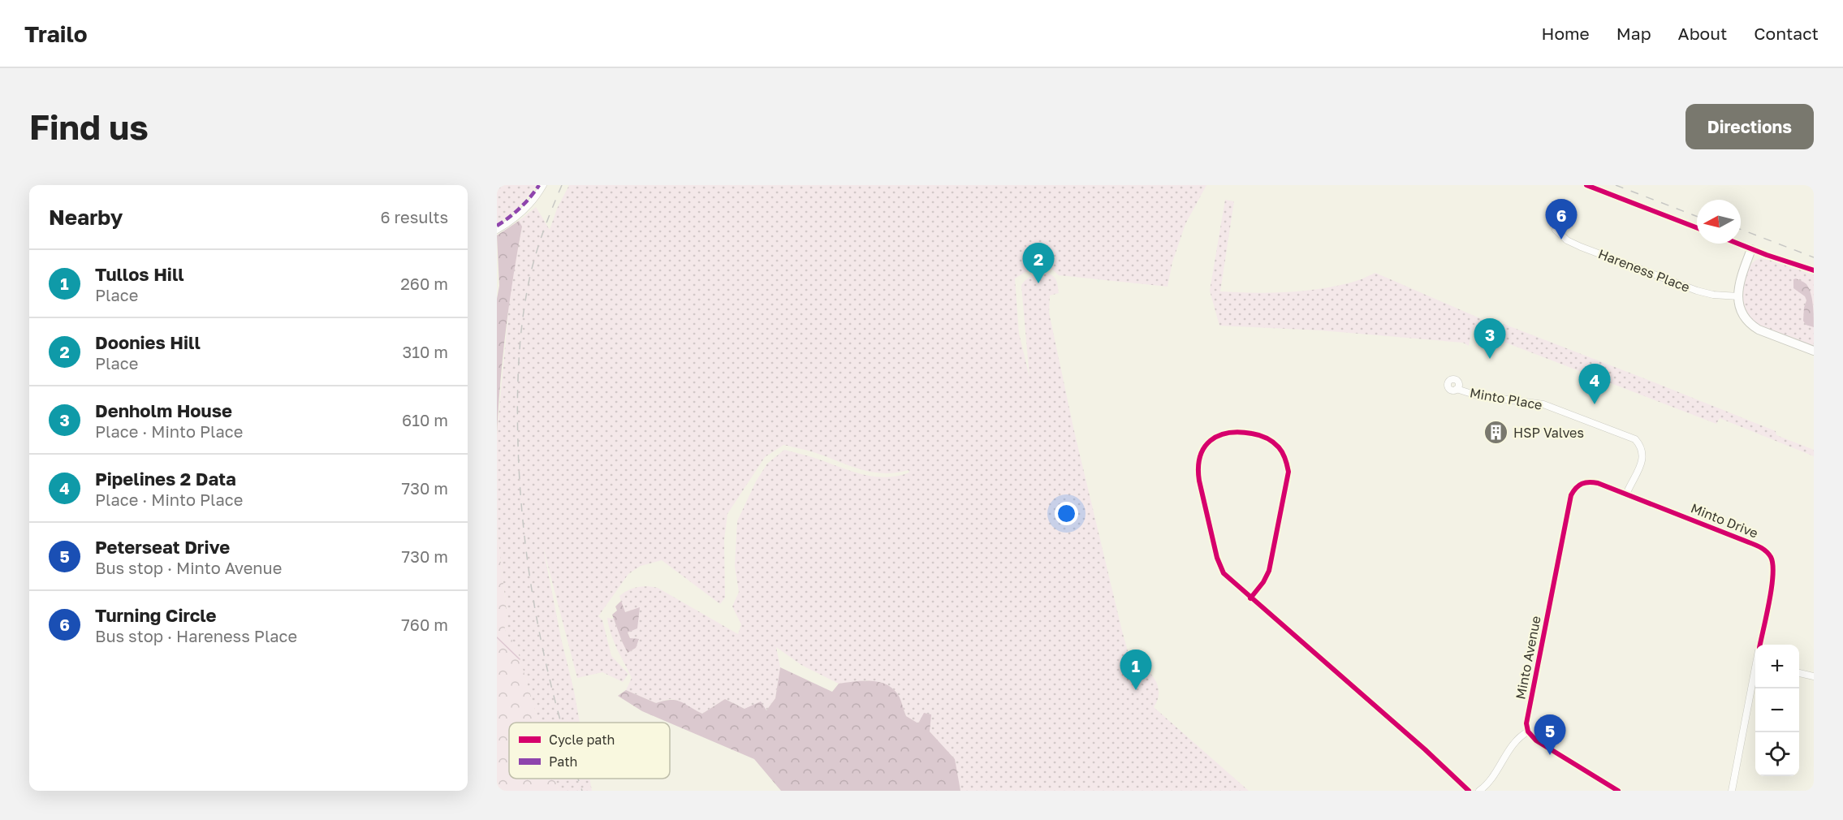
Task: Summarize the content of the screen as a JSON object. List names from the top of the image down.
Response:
{
  "streets": {
    "street": [
      "Hareness Place",
      "Minto Place",
      "Minto Drive",
      "Minto Avenue"
    ]
  },
  "crossings": [
    ["Minto Place", "Minto Drive"],
    ["Minto Drive", "Minto Avenue"]
  ],
  "places": {
    "building": ["HSP Valves"]
  },
  "legend": ["Cycle path", "Path"],
  "north": "left",
  "page": {
    "header": "Trailo",
    "nav": [
      "Home",
      "Map",
      "About",
      "Contact"
    ],
    "buttons": "Directions",
    "title": "Find us",
    "heading": ["Nearby", "6 results"],
    "pins": [
      "6",
      "2",
      "3",
      "4",
      "1",
      "5"
    ],
    "list": [
      {
        "mark": "1",
        "name": "Tullos Hill",
        "note": "Place",
        "value": "260 m"
      },
      {
        "mark": "2",
        "name": "Doonies Hill",
        "note": "Place",
        "value": "310 m"
      },
      {
        "mark": "3",
        "name": "Denholm House",
        "note": "Place · Minto Place",
        "value": "610 m"
      },
      {
        "mark": "4",
        "name": "Pipelines 2 Data",
        "note": "Place · Minto Place",
        "value": "730 m"
      },
      {
        "mark": "5",
        "name": "Peterseat Drive",
        "note": "Bus stop · Minto Avenue",
        "value": "730 m"
      },
      {
        "mark": "6",
        "name": "Turning Circle",
        "note": "Bus stop · Hareness Place",
        "value": "760 m"
      }
    ],
    "map_buttons": ["+", "−"]
  }
}
